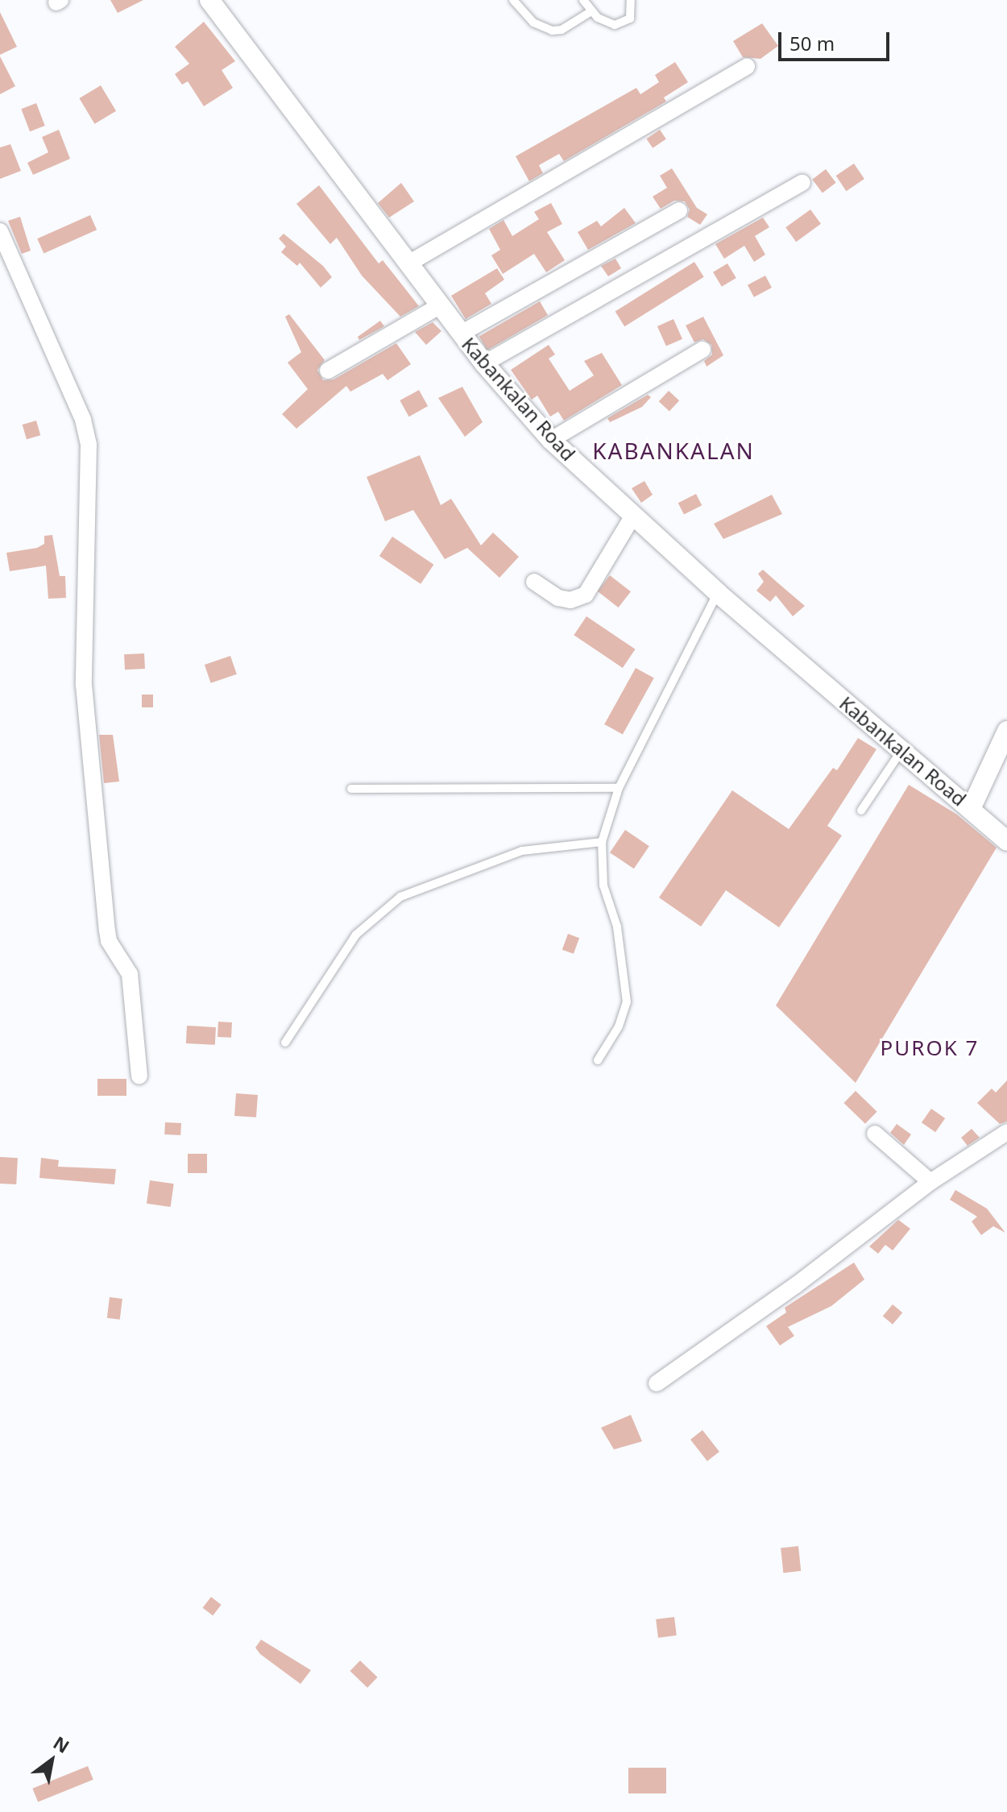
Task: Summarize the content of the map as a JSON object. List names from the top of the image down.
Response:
{
  "streets": {
    "street": ["Kabankalan Road"]
  },
  "districts": ["KABANKALAN", "PUROK 7"],
  "scale_bar": "50 m",
  "north": "top right"
}
